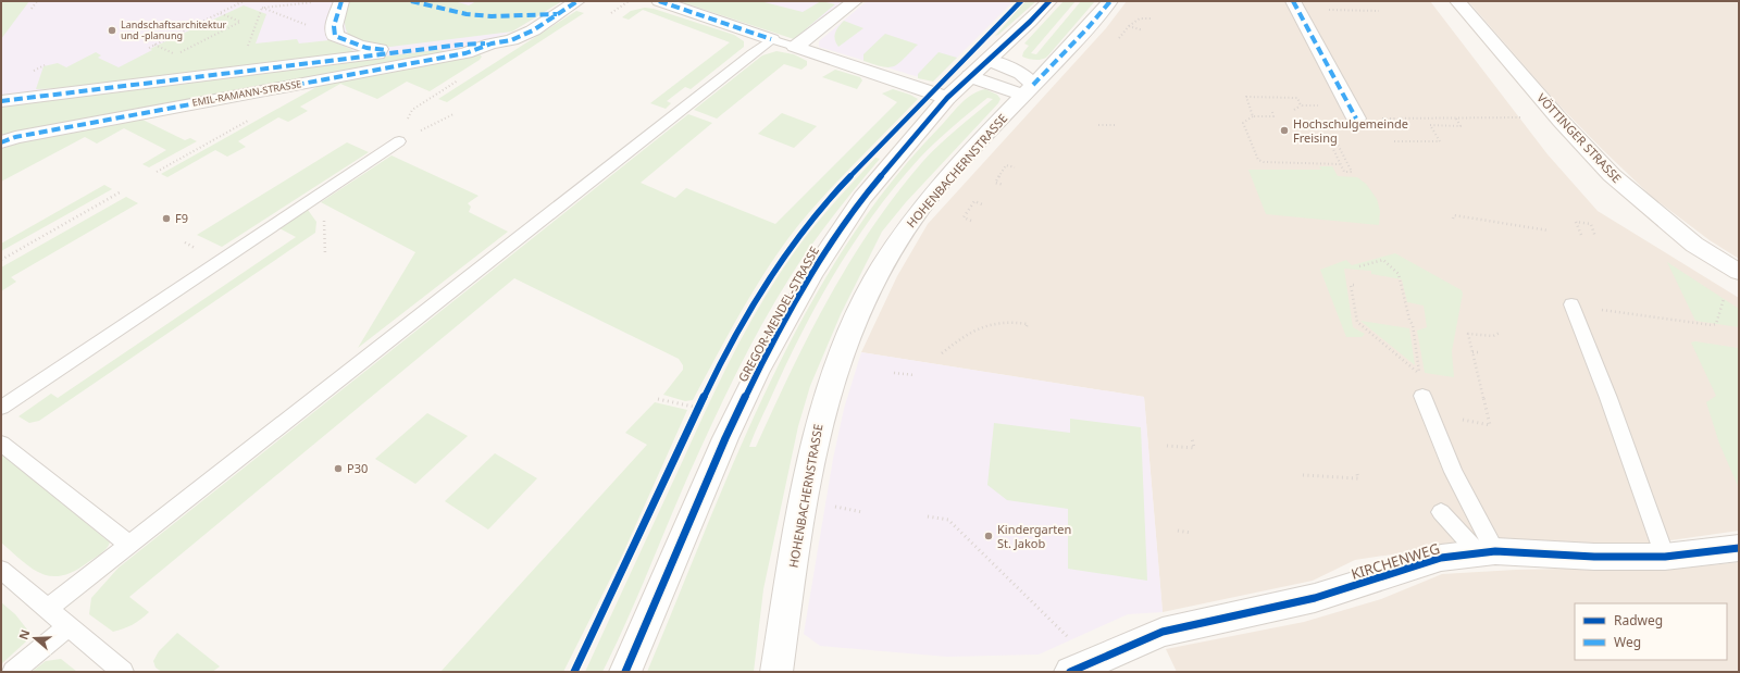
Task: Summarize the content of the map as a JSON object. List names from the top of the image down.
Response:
{
  "streets": {
    "street": [
      "EMIL-RAMANN-STRASSE",
      "VÖTTINGER STRASSE",
      "HOHENBACHERNSTRASSE",
      "GREGOR-MENDEL-STRASSE",
      "KIRCHENWEG"
    ]
  },
  "places": [
    "Landschaftsarchitektur und -planung",
    "Hochschulgemeinde Freising",
    "F9",
    "P30",
    "Kindergarten St. Jakob"
  ],
  "legend": ["Radweg", "Weg"],
  "north": "left"
}
